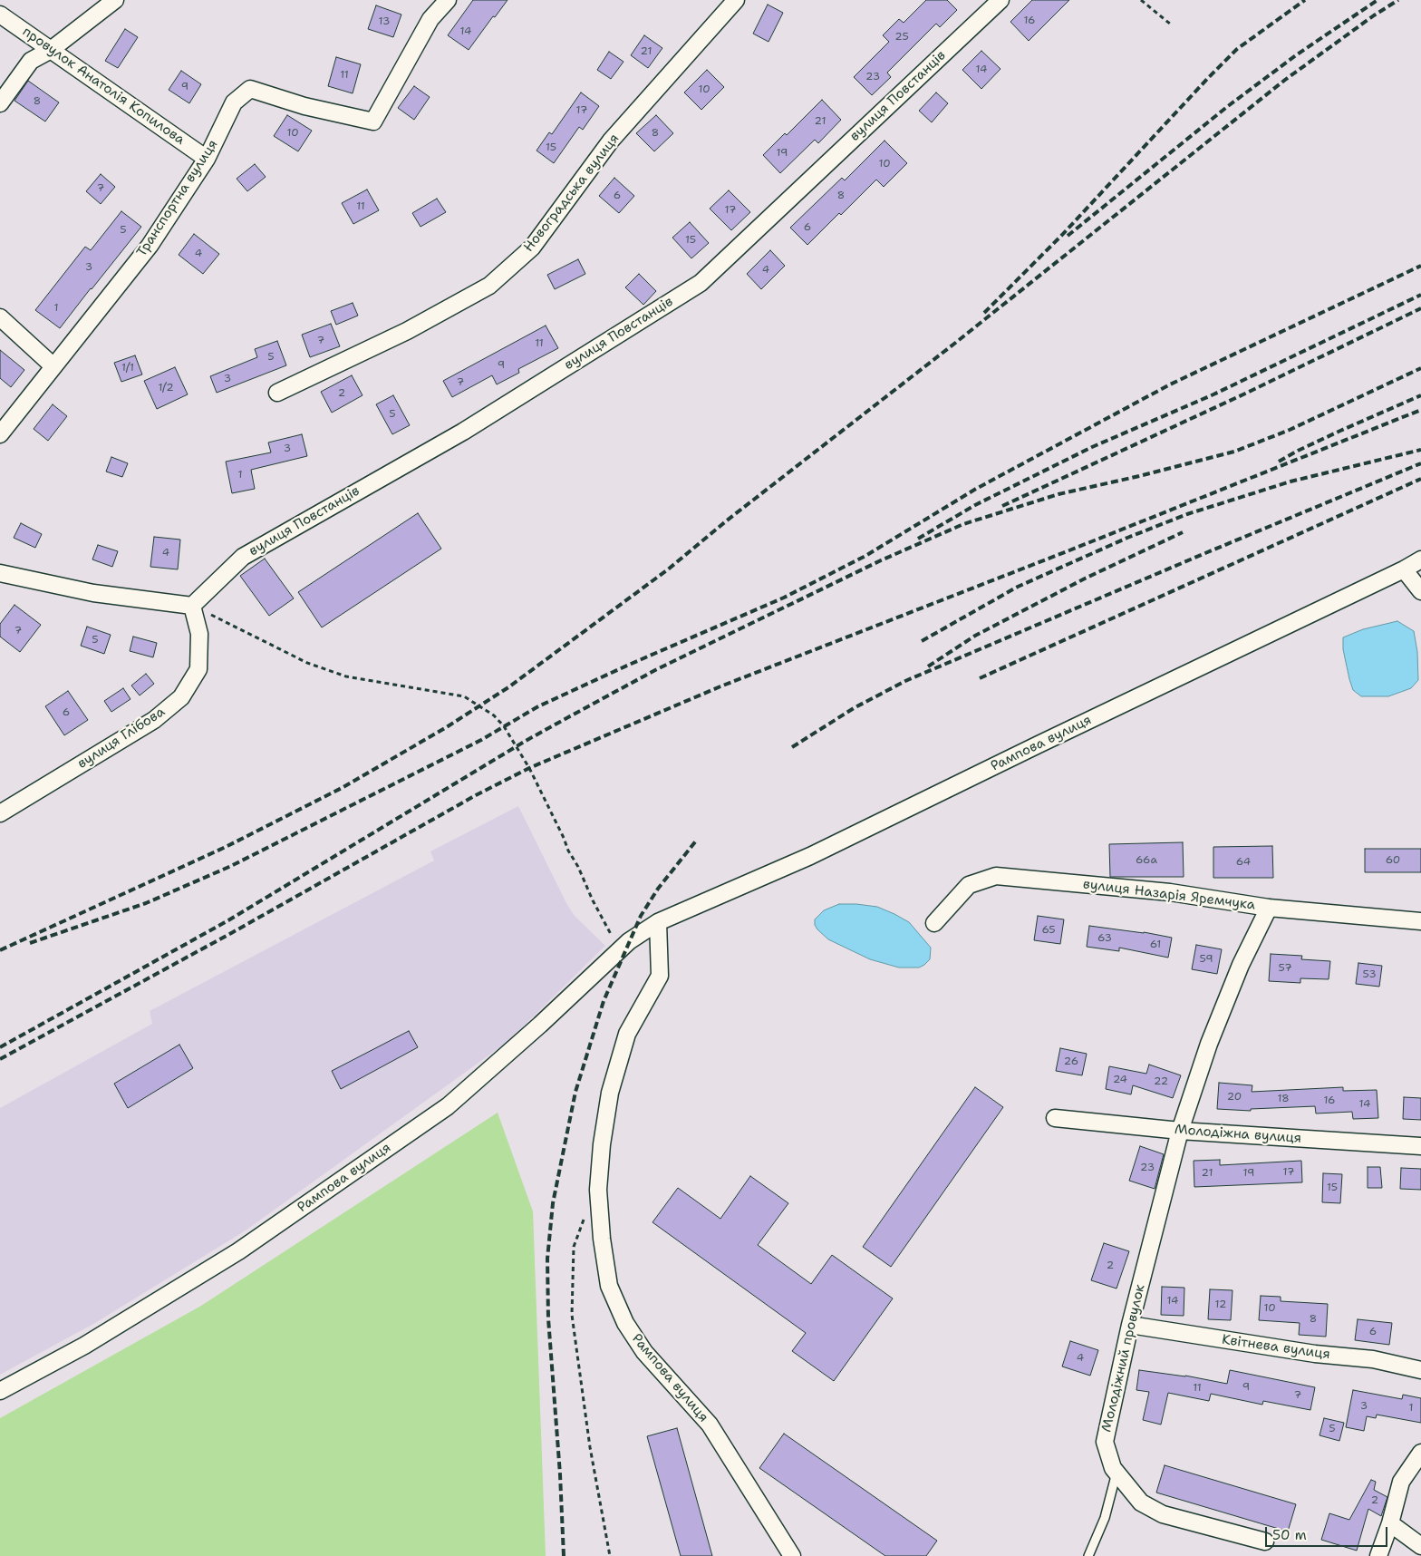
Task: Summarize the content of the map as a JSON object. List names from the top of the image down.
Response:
{
  "streets": {
    "street": [
      "провулок Анатолія Копилова",
      "вулиця Повстанців",
      "Новоградська вулиця",
      "Транспортна вулиця",
      "вулиця Глібова",
      "Рампова вулиця",
      "вулиця Назарія Яремчука",
      "Молодіжна вулиця",
      "Квітнева вулиця",
      "Молодіжний провулок"
    ]
  },
  "crossings": [
    ["провулок Анатолія Копилова", "Транспортна вулиця"],
    ["вулиця Повстанців", "вулиця Глібова"],
    ["вулиця Назарія Яремчука", "Молодіжний провулок"],
    ["Молодіжна вулиця", "Молодіжний провулок"],
    ["Квітнева вулиця", "Молодіжний провулок"]
  ],
  "house_numbers": [
    "16",
    "13",
    "14",
    "25",
    "21",
    "14",
    "11",
    "23",
    "9",
    "10",
    "8",
    "17",
    "21",
    "10",
    "8",
    "15",
    "19",
    "10",
    "7",
    "6",
    "8",
    "11",
    "17",
    "6",
    "5",
    "15",
    "4",
    "3",
    "4",
    "1",
    "7",
    "11",
    "5",
    "9",
    "1/1",
    "3",
    "7",
    "1/2",
    "2",
    "5",
    "3",
    "1",
    "4",
    "7",
    "5",
    "6",
    "66а",
    "60",
    "64",
    "65",
    "63",
    "61",
    "59",
    "57",
    "53",
    "26",
    "24",
    "22",
    "20",
    "18",
    "16",
    "14",
    "23",
    "17",
    "21",
    "19",
    "15",
    "2",
    "14",
    "12",
    "10",
    "8",
    "6",
    "4",
    "9",
    "11",
    "7",
    "3",
    "1",
    "5",
    "2"
  ],
  "scale_bar": "50 m"
}
